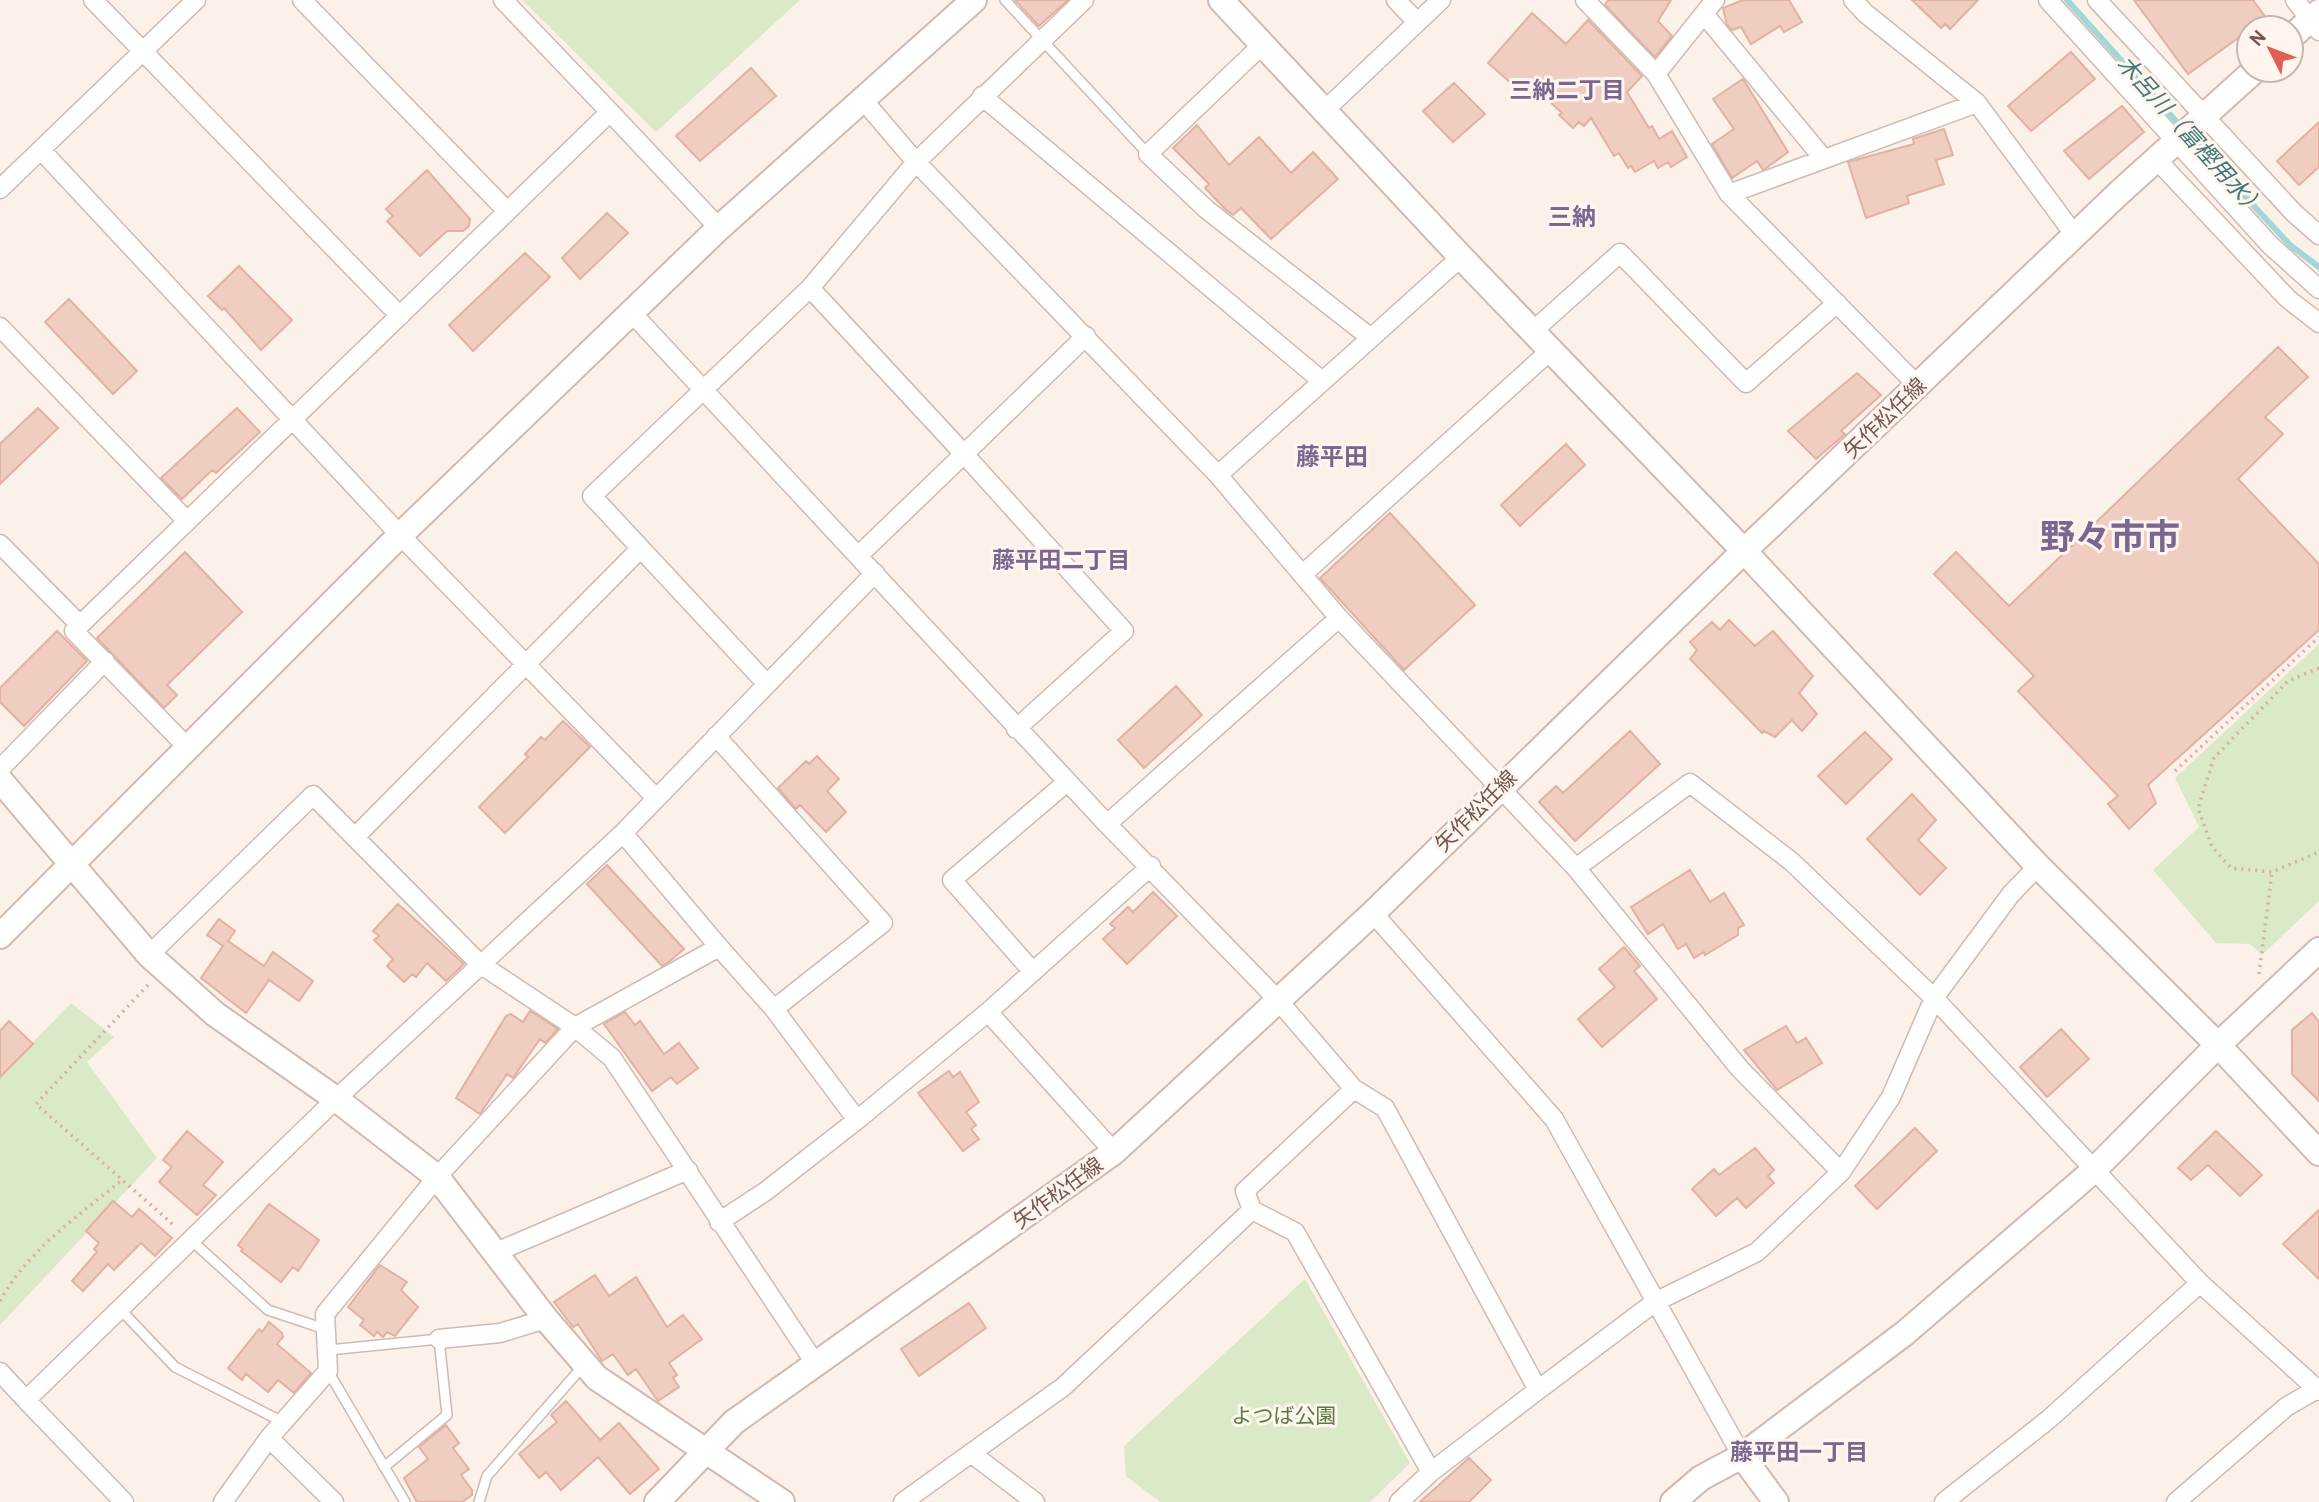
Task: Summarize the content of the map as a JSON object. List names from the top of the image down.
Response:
{
  "streets": {
    "street": ["矢作松任線"]
  },
  "districts": [
    "三納二丁目",
    "三納",
    "藤平田",
    "野々市市",
    "藤平田二丁目",
    "藤平田一丁目"
  ],
  "water": ["木呂川（富樫用水）"],
  "parks": ["よつば公園"],
  "north": "top left"
}
